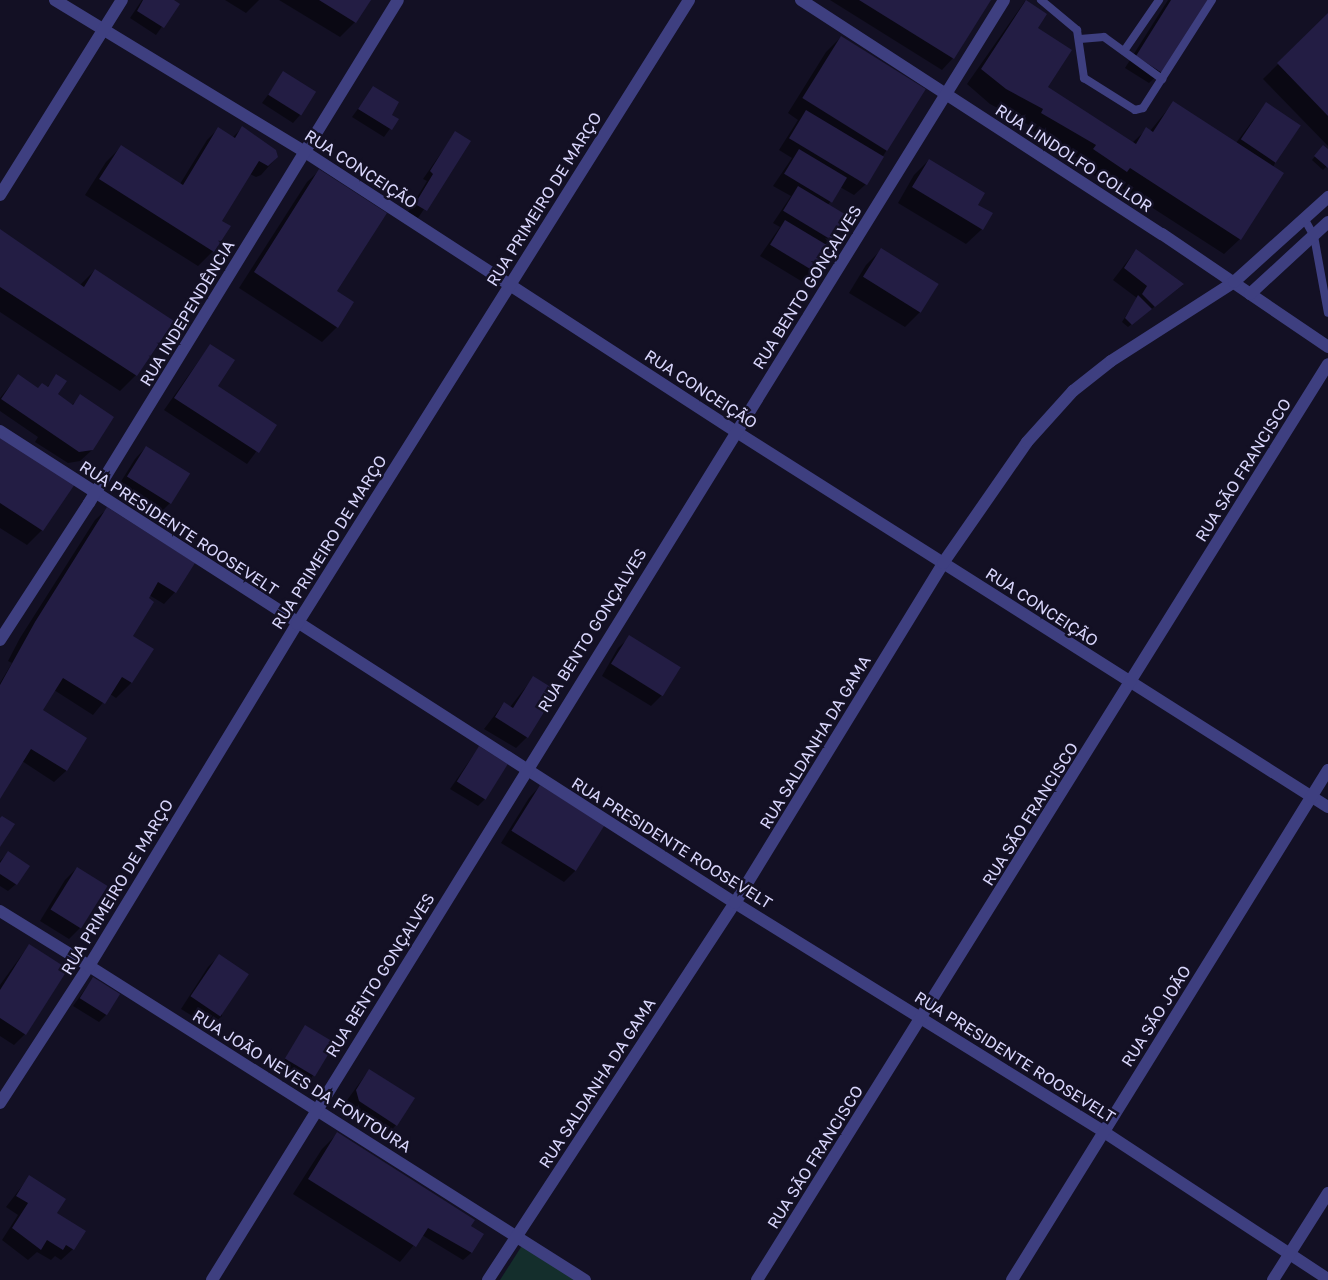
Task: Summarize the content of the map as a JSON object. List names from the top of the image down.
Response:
{
  "streets": {
    "street": [
      "RUA LINDOLFO COLLOR",
      "RUA CONCEIÇÃO",
      "RUA PRIMEIRO DE MARÇO",
      "RUA BENTO GONÇALVES",
      "RUA INDEPENDÊNCIA",
      "RUA SÃO FRANCISCO",
      "RUA PRESIDENTE ROOSEVELT",
      "RUA SALDANHA DA GAMA",
      "RUA SÃO JOÃO",
      "RUA JOÃO NEVES DA FONTOURA"
    ]
  },
  "crossings": [
    ["RUA LINDOLFO COLLOR", "RUA BENTO GONÇALVES"],
    ["RUA LINDOLFO COLLOR", "RUA SALDANHA DA GAMA"],
    ["RUA CONCEIÇÃO", "RUA PRIMEIRO DE MARÇO"],
    ["RUA CONCEIÇÃO", "RUA BENTO GONÇALVES"],
    ["RUA CONCEIÇÃO", "RUA INDEPENDÊNCIA"],
    ["RUA CONCEIÇÃO", "RUA SÃO FRANCISCO"],
    ["RUA CONCEIÇÃO", "RUA SALDANHA DA GAMA"],
    ["RUA CONCEIÇÃO", "RUA SÃO JOÃO"],
    ["RUA PRIMEIRO DE MARÇO", "RUA PRESIDENTE ROOSEVELT"],
    ["RUA PRIMEIRO DE MARÇO", "RUA JOÃO NEVES DA FONTOURA"],
    ["RUA BENTO GONÇALVES", "RUA PRESIDENTE ROOSEVELT"],
    ["RUA BENTO GONÇALVES", "RUA JOÃO NEVES DA FONTOURA"],
    ["RUA INDEPENDÊNCIA", "RUA PRESIDENTE ROOSEVELT"],
    ["RUA SÃO FRANCISCO", "RUA PRESIDENTE ROOSEVELT"],
    ["RUA PRESIDENTE ROOSEVELT", "RUA SALDANHA DA GAMA"],
    ["RUA PRESIDENTE ROOSEVELT", "RUA SÃO JOÃO"],
    ["RUA SALDANHA DA GAMA", "RUA JOÃO NEVES DA FONTOURA"]
  ]
}
